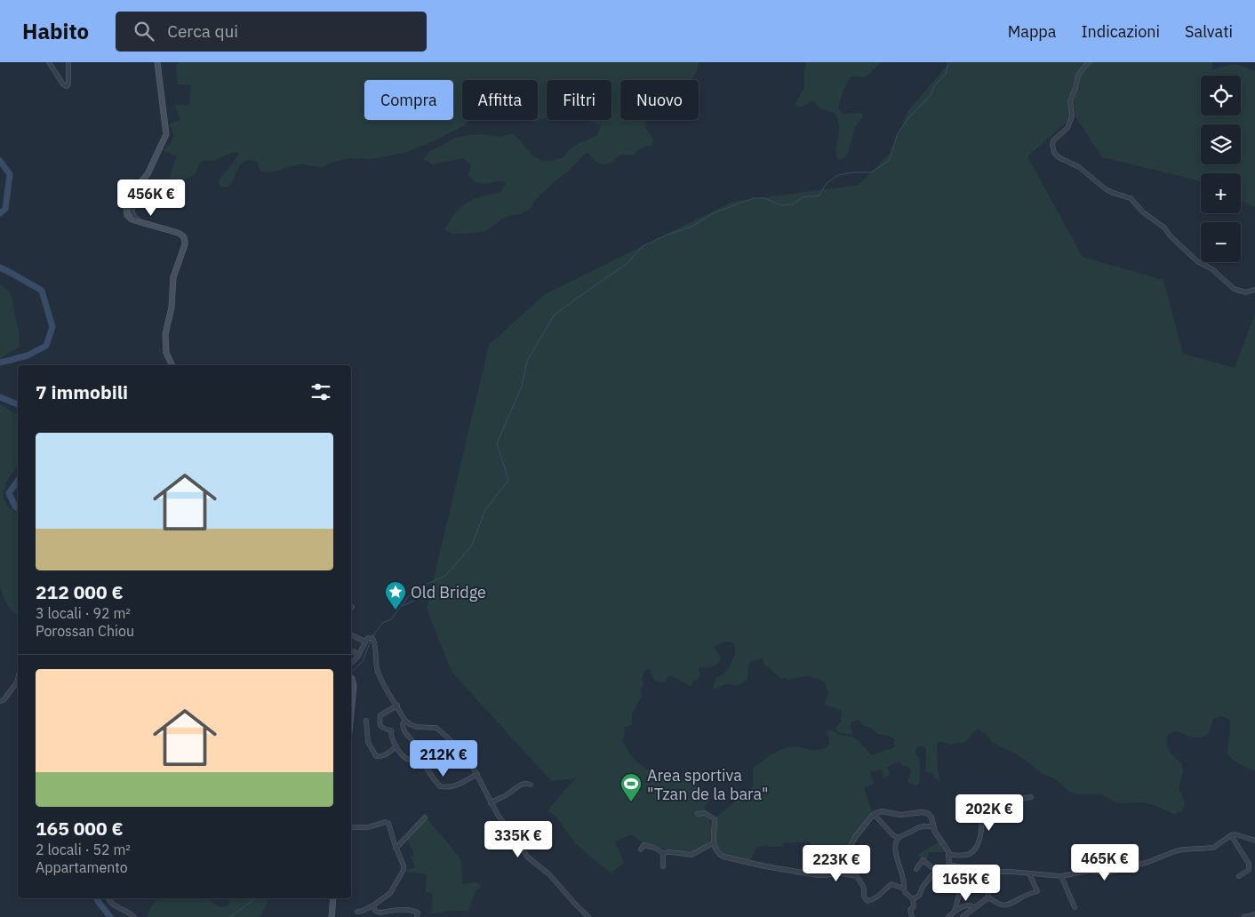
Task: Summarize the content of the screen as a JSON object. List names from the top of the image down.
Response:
{
  "places": {
    "place": ["Old Bridge"],
    "sports": ["Area sportiva \"Tzan de la bara\""]
  },
  "page": {
    "header": "Habito",
    "search": "Cerca qui",
    "nav": ["Mappa", "Indicazioni", "Salvati"],
    "map_buttons": ["+", "−"],
    "chip": [
      "Compra",
      "Affitta",
      "Filtri",
      "Nuovo"
    ],
    "price": [
      "456K €",
      "212K €",
      "202K €",
      "335K €",
      "465K €",
      "223K €",
      "165K €"
    ],
    "heading": "7 immobili",
    "list": [
      {
        "name": "212 000 €",
        "note": "3 locali · 92 m² · Porossan Chiou"
      },
      {
        "name": "165 000 €",
        "note": "2 locali · 52 m² · Appartamento"
      }
    ]
  }
}
